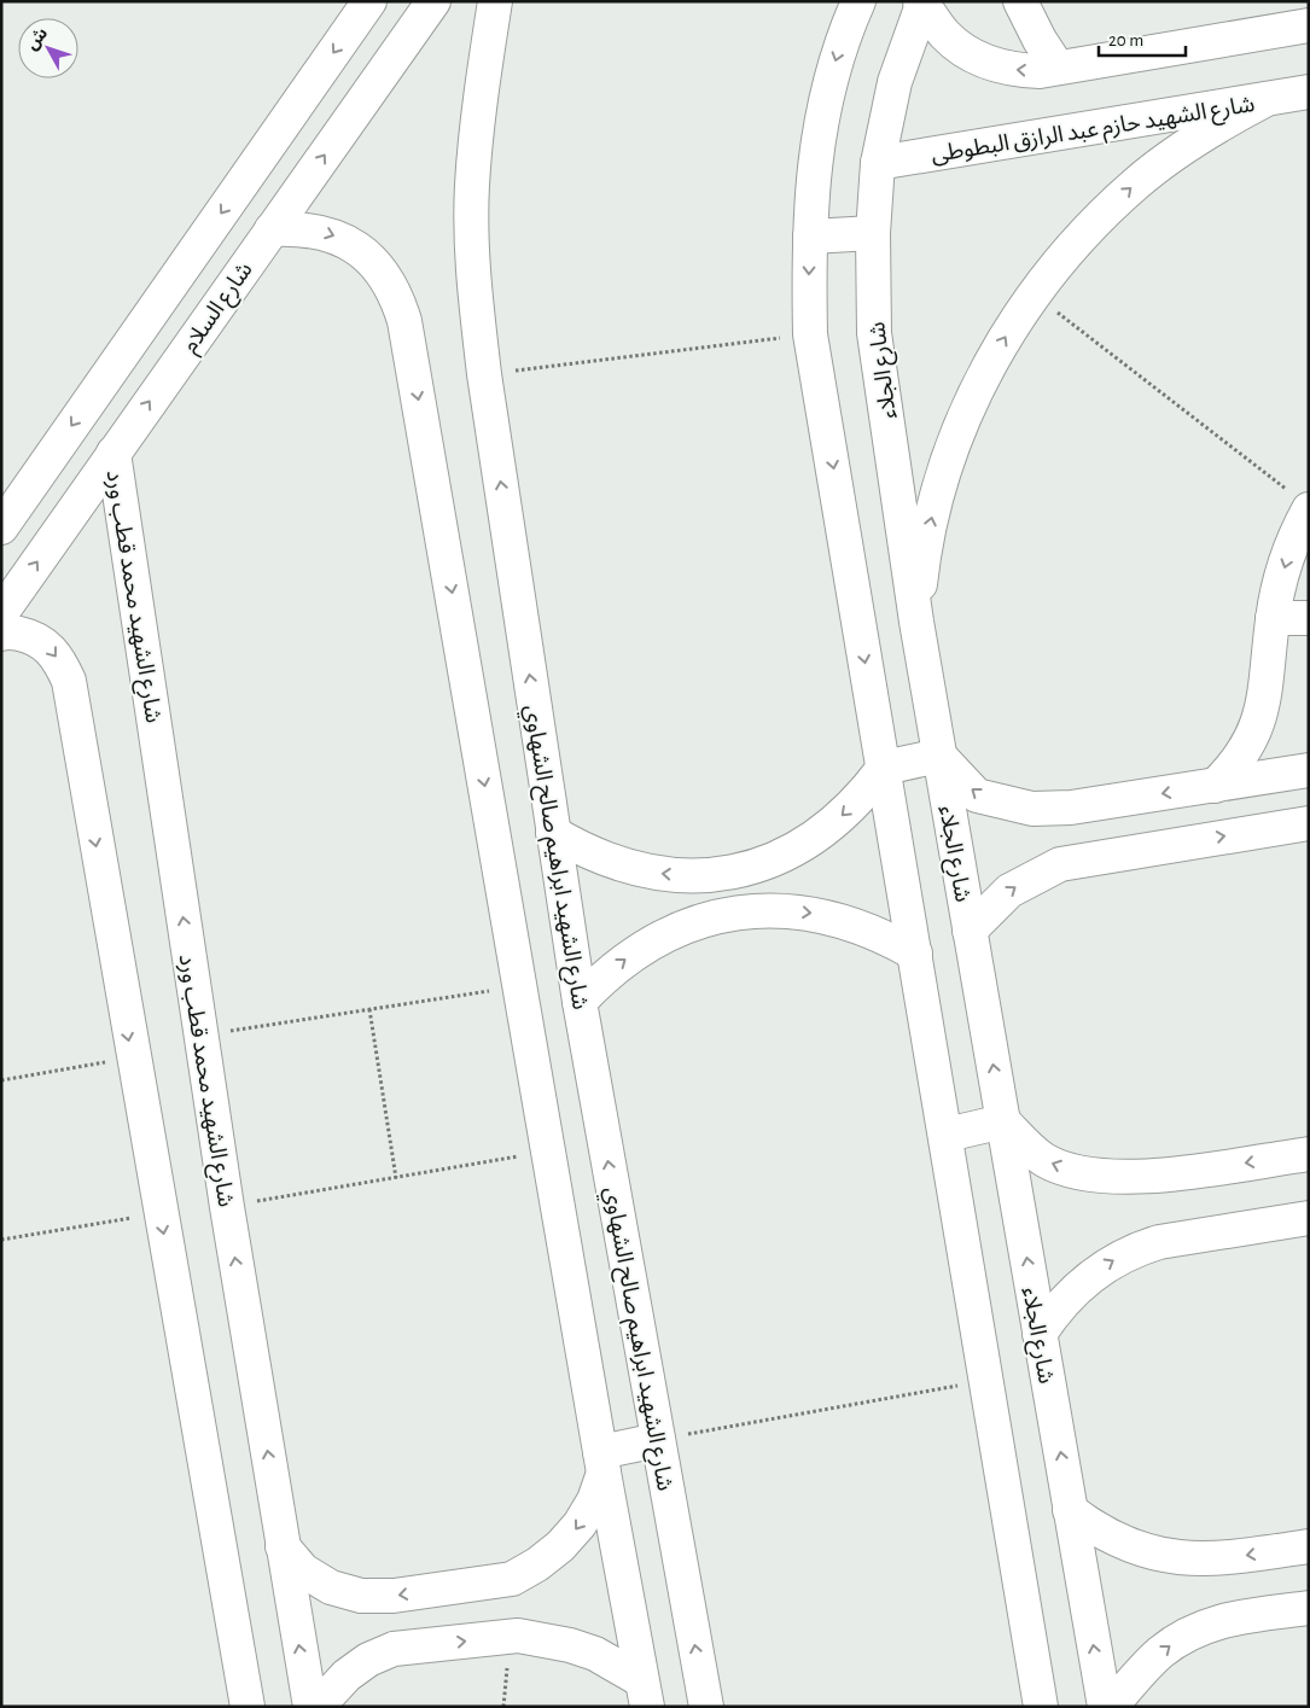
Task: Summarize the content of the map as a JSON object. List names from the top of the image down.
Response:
{
  "streets": {
    "street": [
      "شارع الشهيد حازم عبد الرازق البطوطى",
      "شارع السلام",
      "شارع الجلاء",
      "شارع الشهيد محمد قطب ورد",
      "شارع الشهيد ابراهيم صالح الشهاوي"
    ]
  },
  "crossings": [
    ["شارع الشهيد حازم عبد الرازق البطوطى", "شارع الجلاء"],
    ["شارع السلام", "شارع الشهيد محمد قطب ورد"]
  ],
  "scale_bar": "20 m",
  "north": "top left"
}
